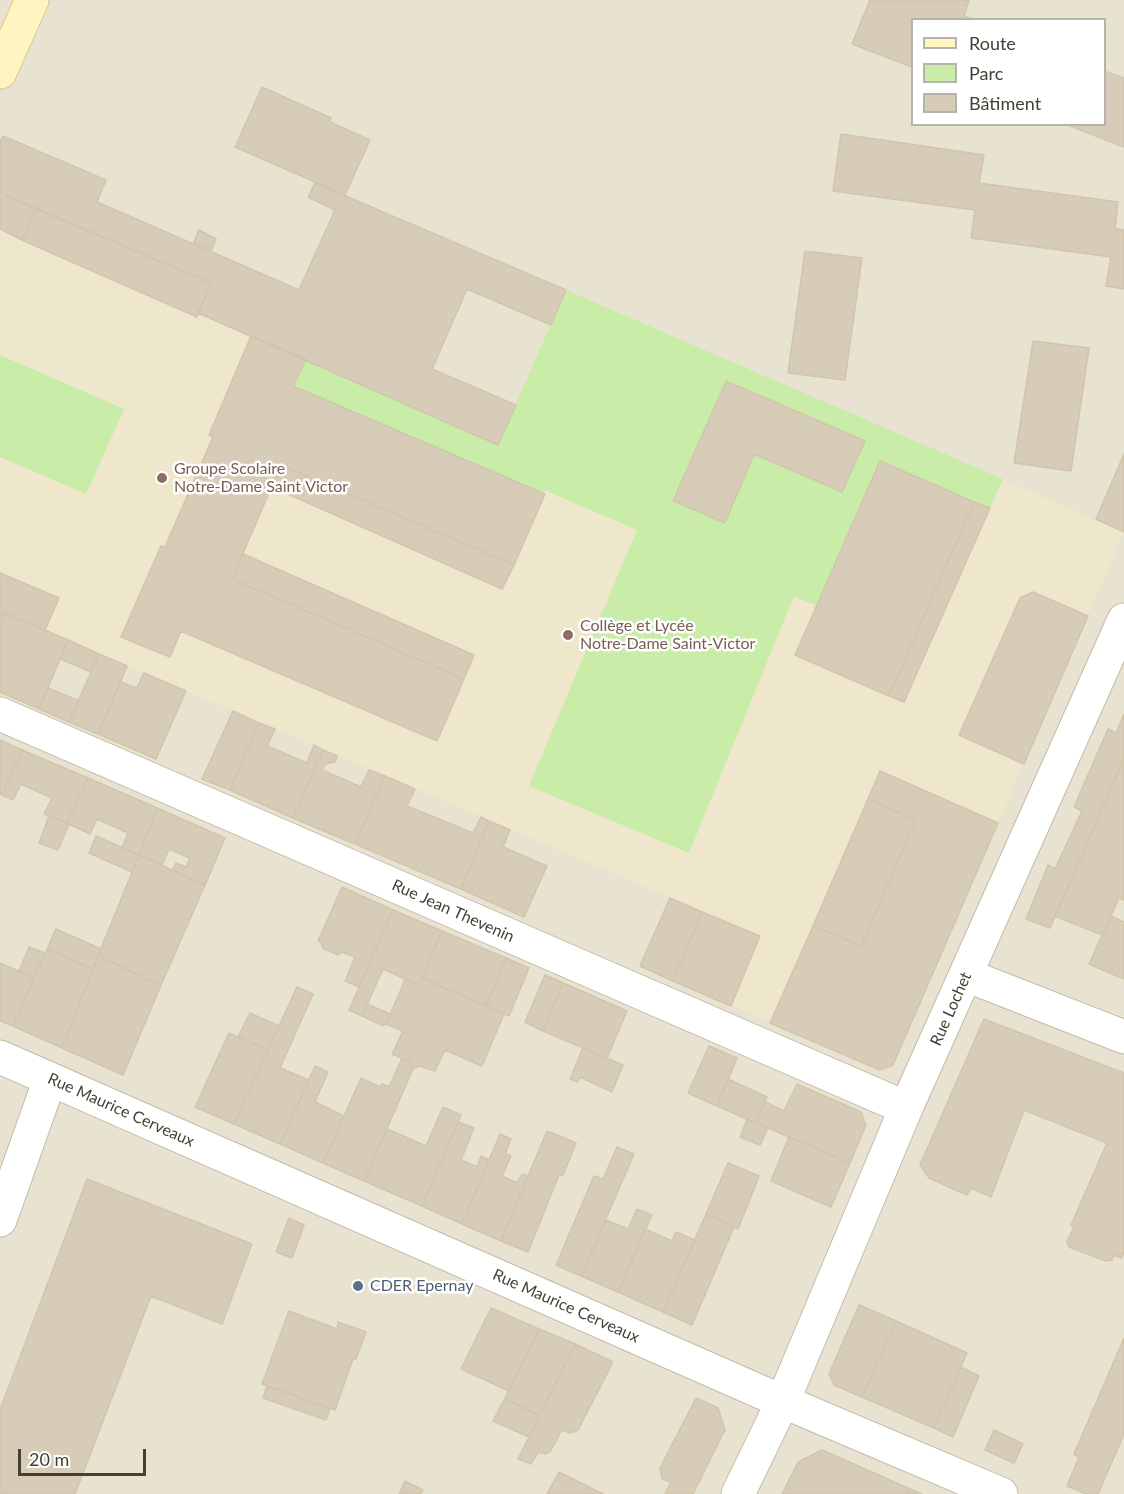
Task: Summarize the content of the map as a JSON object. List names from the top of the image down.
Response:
{
  "streets": {
    "street": ["Rue Jean Thevenin", "Rue Lochet", "Rue Maurice Cerveaux"]
  },
  "crossings": [
    ["Rue Jean Thevenin", "Rue Lochet"],
    ["Rue Lochet", "Rue Maurice Cerveaux"]
  ],
  "places": ["Groupe Scolaire Notre-Dame Saint Victor", "Collège et Lycée Notre-Dame Saint-Victor", "CDER Epernay"],
  "legend": ["Route", "Parc", "Bâtiment"],
  "scale_bar": "20 m"
}
